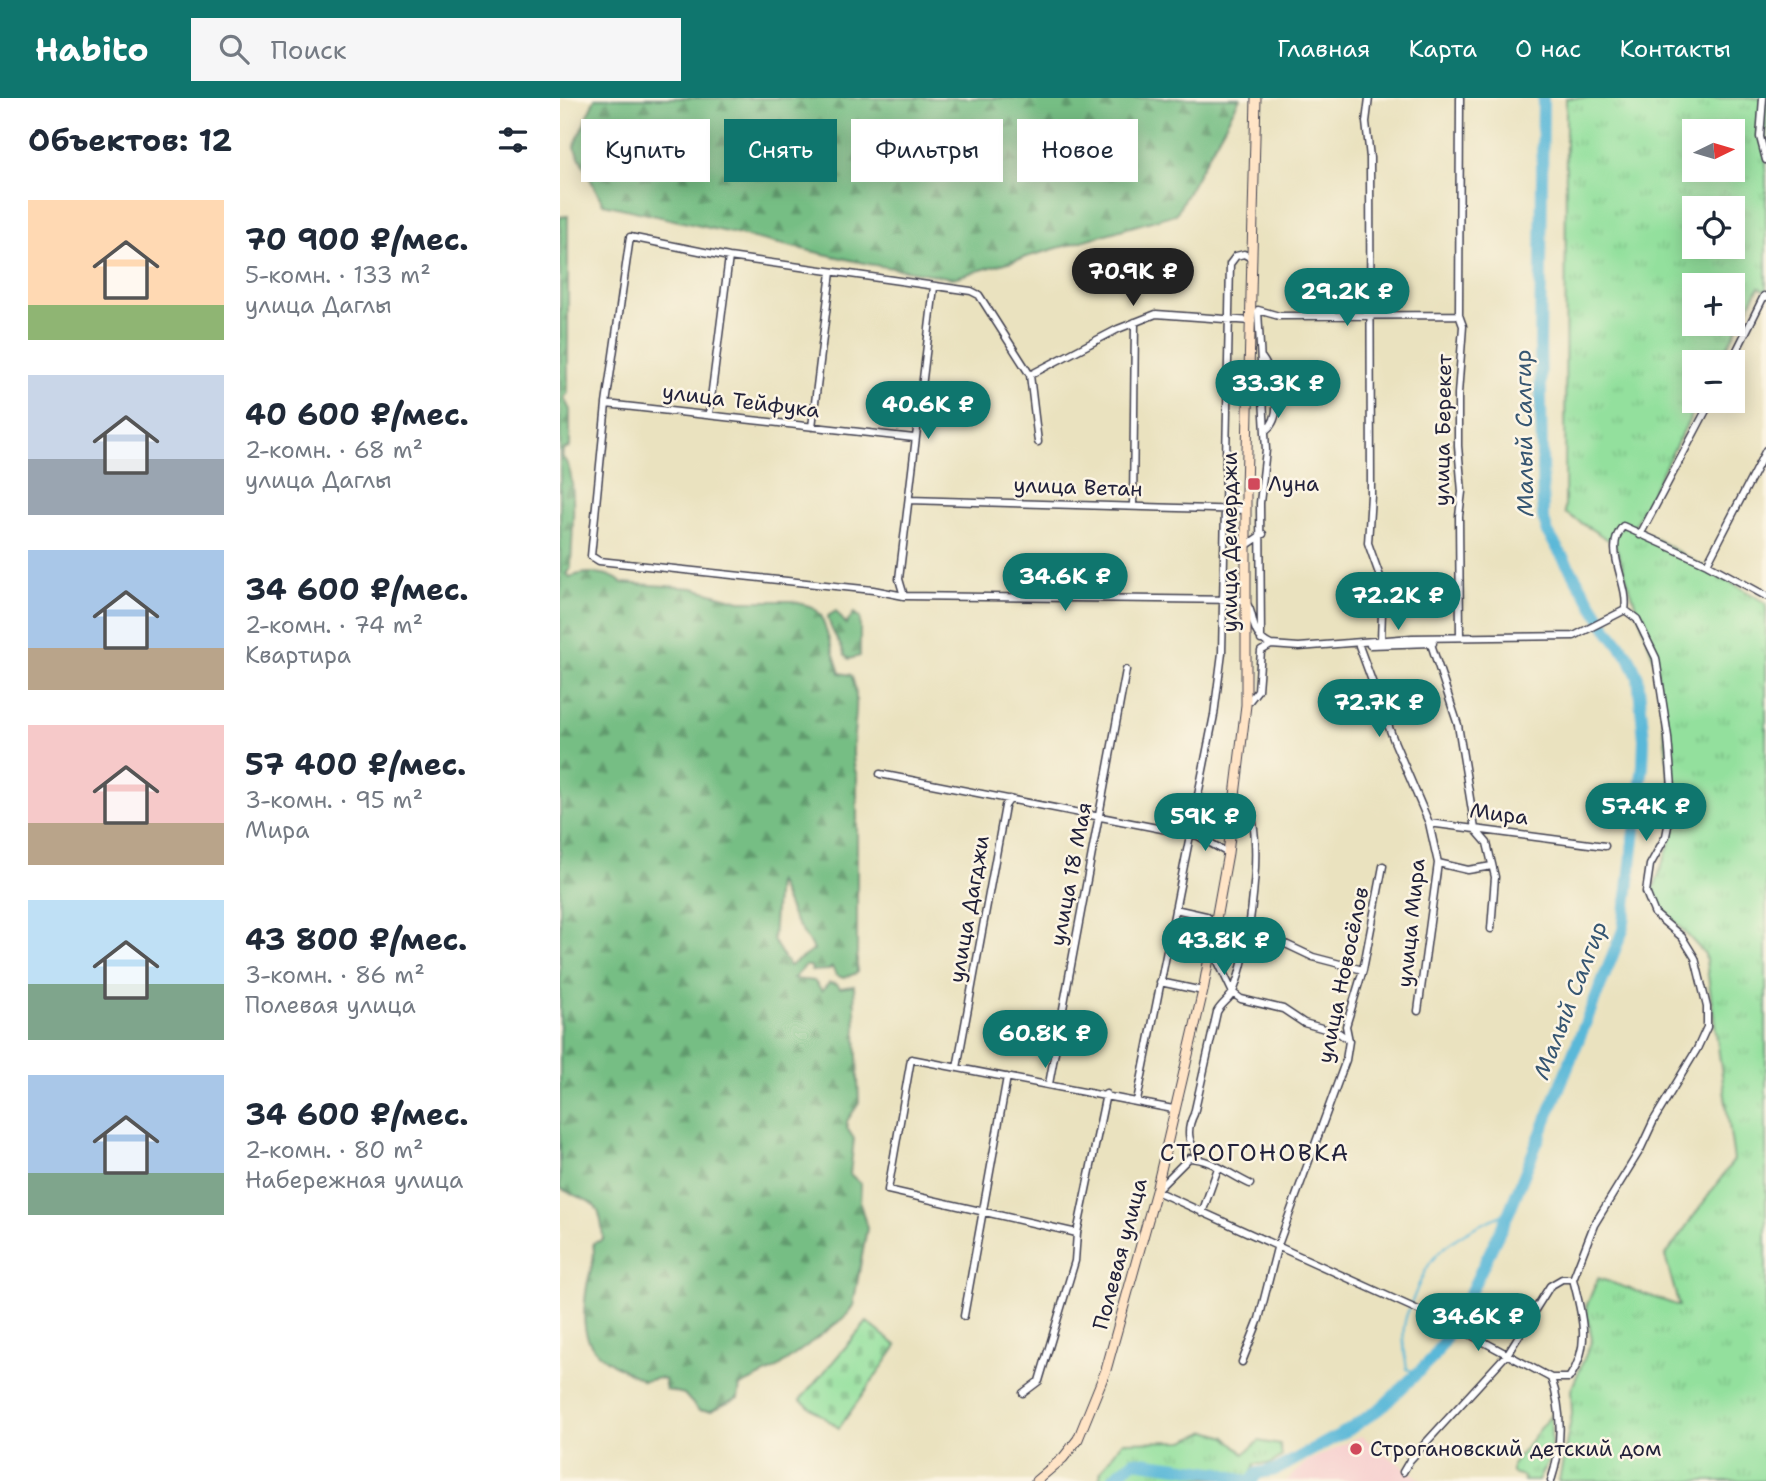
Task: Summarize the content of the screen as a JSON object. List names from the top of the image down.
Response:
{
  "streets": {
    "main road": ["улица Демерджи", "Полевая улица"],
    "street": [
      "улица Тейфука",
      "улица Берекет",
      "улица Ветан",
      "Мира",
      "улица 18 Мая",
      "улица Дагджи",
      "улица Мира",
      "улица Новосёлов"
    ]
  },
  "crossings": [
    ["улица Ветан", "улица Демерджи"],
    ["улица Демерджи", "Полевая улица"],
    ["Мира", "улица Мира"]
  ],
  "districts": ["СТРОГОНОВКА"],
  "water": ["Малый Салгир"],
  "places": {
    "transit": ["Луна"],
    "other": ["Строгановский детский дом"]
  },
  "north": "right",
  "page": {
    "header": "Habito",
    "search": "Поиск",
    "nav": [
      "Главная",
      "Карта",
      "О нас",
      "Контакты"
    ],
    "heading": "Объектов: 12",
    "map_buttons": ["+", "−"],
    "chip": [
      "Купить",
      "Снять",
      "Фильтры",
      "Новое"
    ],
    "list": [
      {
        "name": "70 900 ₽/мес.",
        "note": "5-комн. · 133 m² · улица Даглы"
      },
      {
        "name": "40 600 ₽/мес.",
        "note": "2-комн. · 68 m² · улица Даглы"
      },
      {
        "name": "34 600 ₽/мес.",
        "note": "2-комн. · 74 m² · Квартира"
      },
      {
        "name": "57 400 ₽/мес.",
        "note": "3-комн. · 95 m² · Мира"
      },
      {
        "name": "43 800 ₽/мес.",
        "note": "3-комн. · 86 m² · Полевая улица"
      },
      {
        "name": "34 600 ₽/мес.",
        "note": "2-комн. · 80 m² · Набережная улица"
      }
    ],
    "price": [
      "70.9K ₽",
      "29.2K ₽",
      "33.3K ₽",
      "40.6K ₽",
      "34.6K ₽",
      "72.2K ₽",
      "72.7K ₽",
      "57.4K ₽",
      "59K ₽",
      "43.8K ₽",
      "60.8K ₽",
      "34.6K ₽"
    ]
  }
}
